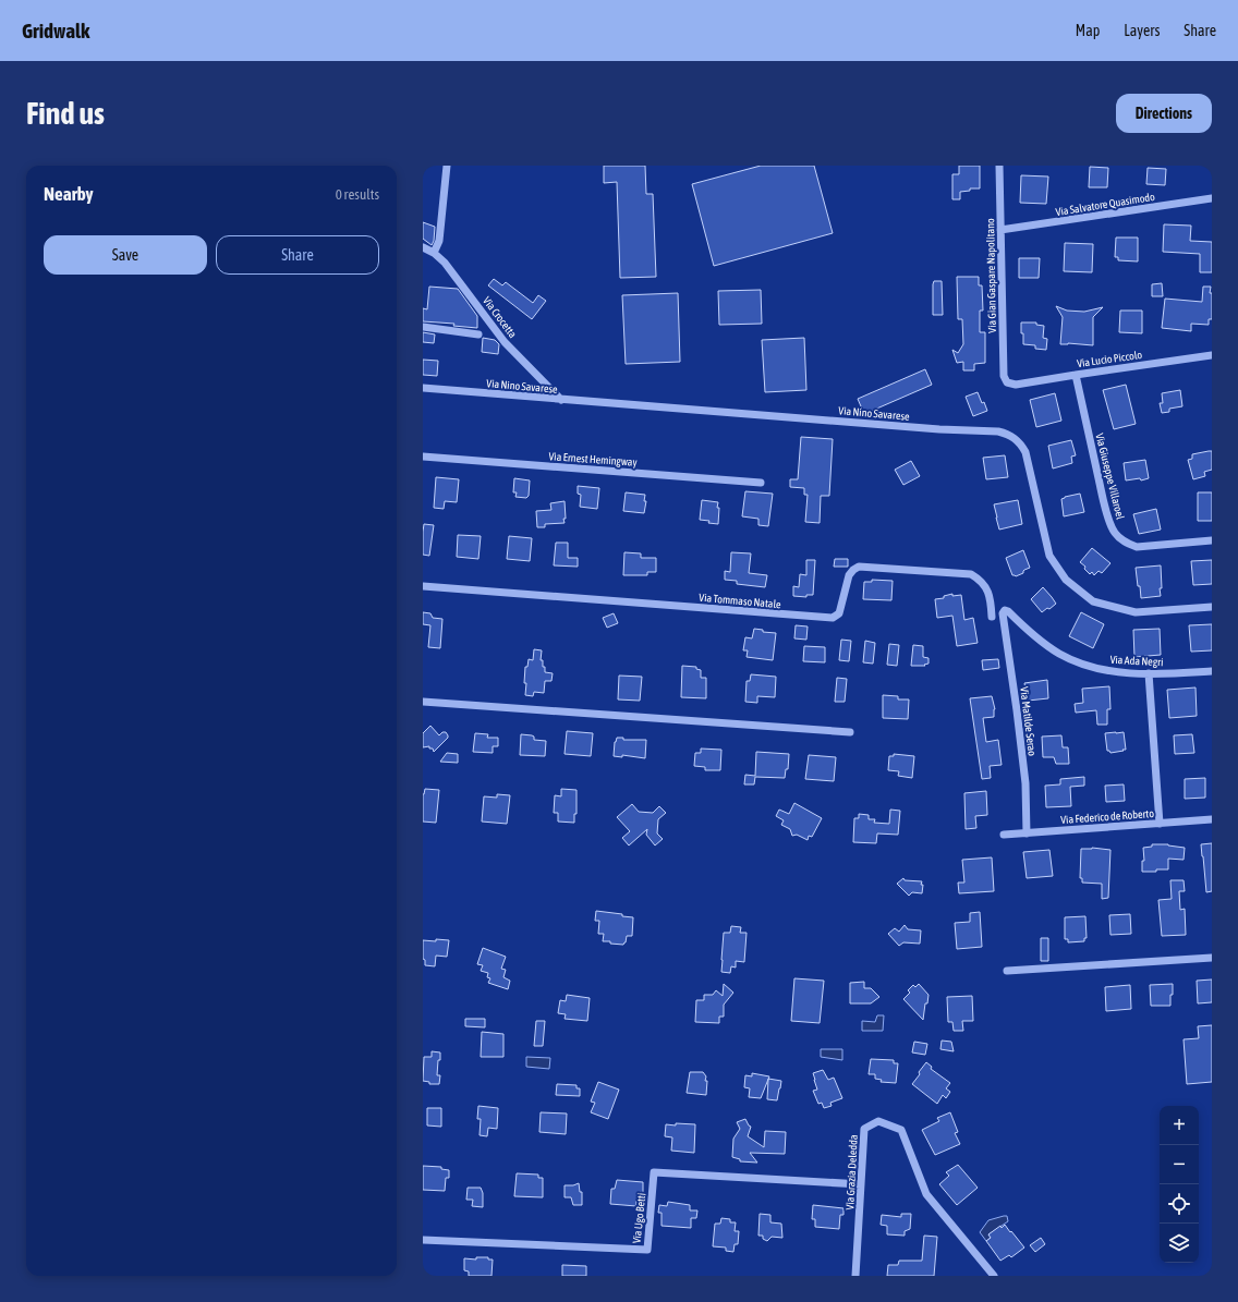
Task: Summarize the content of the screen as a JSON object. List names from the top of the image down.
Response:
{
  "streets": {
    "street": [
      "Via Salvatore Quasimodo",
      "Via Gian Gaspare Napolitano",
      "Via Crocetta",
      "Via Lucio Piccolo",
      "Via Nino Savarese",
      "Via Ernest Hemingway",
      "Via Giuseppe Villaroel",
      "Via Tommaso Natale",
      "Via Ada Negri",
      "Via Matilde Serao",
      "Via Federico de Roberto",
      "Via Grazia Deledda",
      "Via Ugo Betti"
    ]
  },
  "crossings": [
    ["Via Salvatore Quasimodo", "Via Gian Gaspare Napolitano"],
    ["Via Gian Gaspare Napolitano", "Via Lucio Piccolo"],
    ["Via Crocetta", "Via Nino Savarese"],
    ["Via Lucio Piccolo", "Via Giuseppe Villaroel"],
    ["Via Ada Negri", "Via Matilde Serao"],
    ["Via Matilde Serao", "Via Federico de Roberto"],
    ["Via Grazia Deledda", "Via Ugo Betti"]
  ],
  "page": {
    "header": "Gridwalk",
    "nav": ["Map", "Layers", "Share"],
    "buttons": [
      "Directions",
      ["Save", "Share"]
    ],
    "title": "Find us",
    "heading": ["Nearby", "0 results"],
    "map_buttons": ["+", "−"]
  }
}
